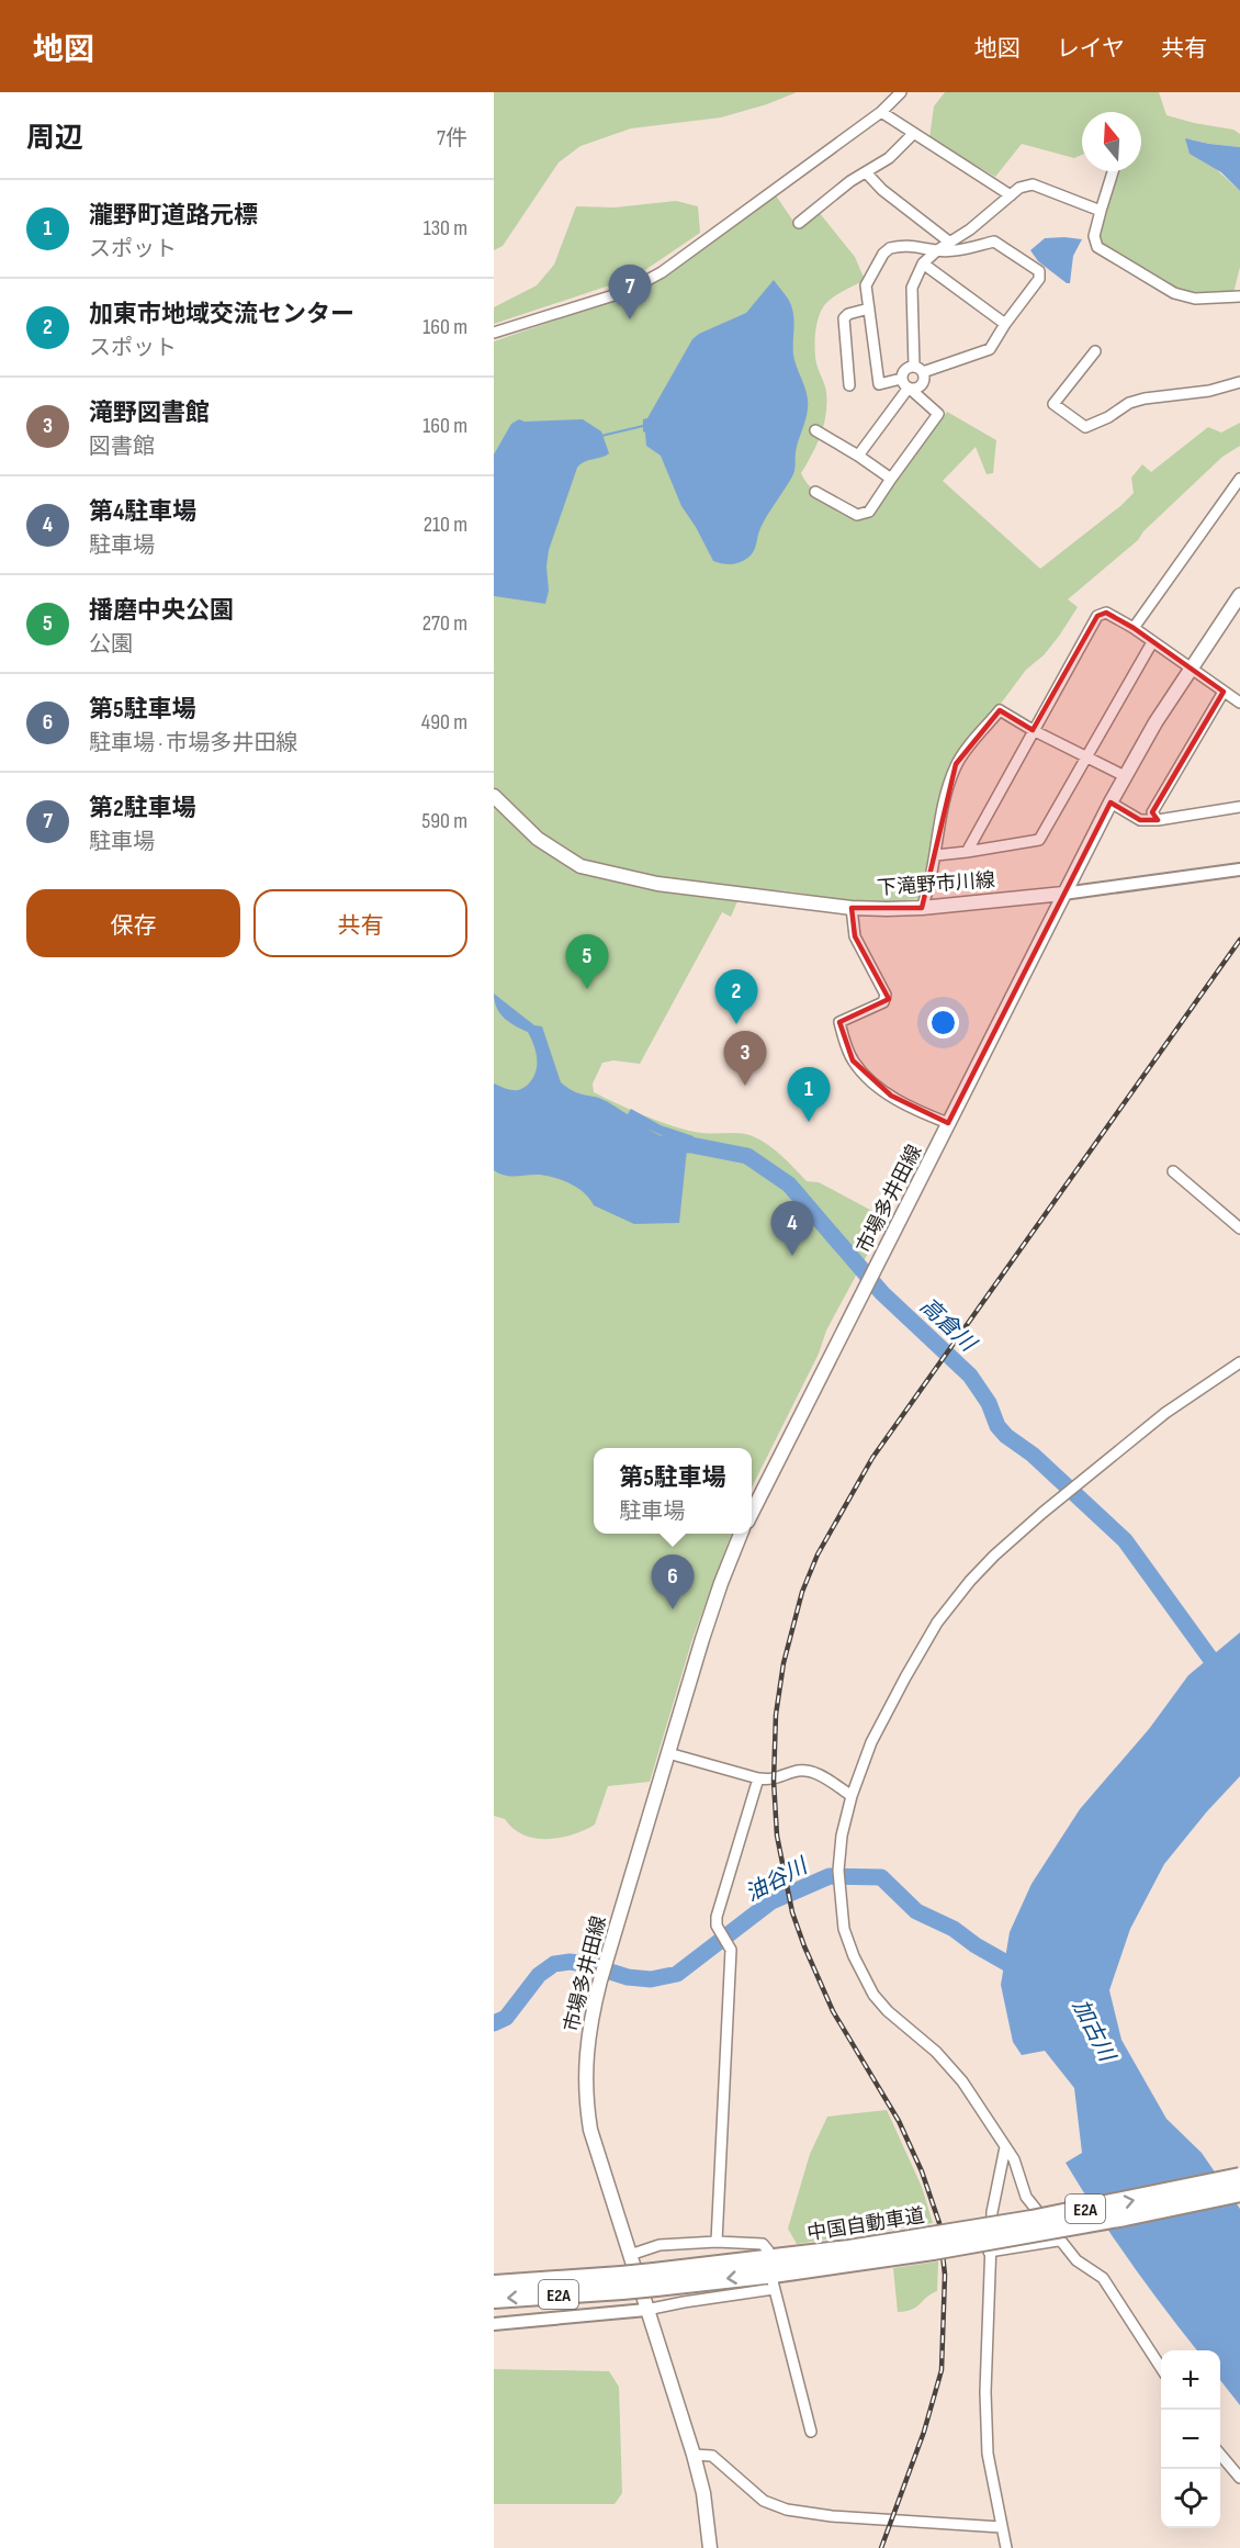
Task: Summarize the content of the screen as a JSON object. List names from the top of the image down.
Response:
{
  "streets": {
    "highway": ["E2A", "中国自動車道"],
    "main road": ["下滝野市川線", "市場多井田線"]
  },
  "crossings": [
    ["下滝野市川線", "市場多井田線"]
  ],
  "water": ["高倉川", "油谷川", "加古川"],
  "north": "top",
  "page": {
    "header": "地図",
    "nav": ["地図", "レイヤ", "共有"],
    "heading": ["周辺", "7件"],
    "list": [
      {
        "mark": "1",
        "name": "瀧野町道路元標",
        "note": "スポット",
        "value": "130 m"
      },
      {
        "mark": "2",
        "name": "加東市地域交流センター",
        "note": "スポット",
        "value": "160 m"
      },
      {
        "mark": "3",
        "name": "滝野図書館",
        "note": "図書館",
        "value": "160 m"
      },
      {
        "mark": "4",
        "name": "第4駐車場",
        "note": "駐車場",
        "value": "210 m"
      },
      {
        "mark": "5",
        "name": "播磨中央公園",
        "note": "公園",
        "value": "270 m"
      },
      {
        "mark": "6",
        "name": "第5駐車場",
        "note": "駐車場 · 市場多井田線",
        "value": "490 m"
      },
      {
        "mark": "7",
        "name": "第2駐車場",
        "note": "駐車場",
        "value": "590 m"
      }
    ],
    "pins": [
      "7",
      "5",
      "2",
      "3",
      "1",
      "4",
      "6"
    ],
    "buttons": ["保存", "共有"],
    "popup": ["第5駐車場", "駐車場"],
    "map_buttons": ["+", "−"]
  }
}
